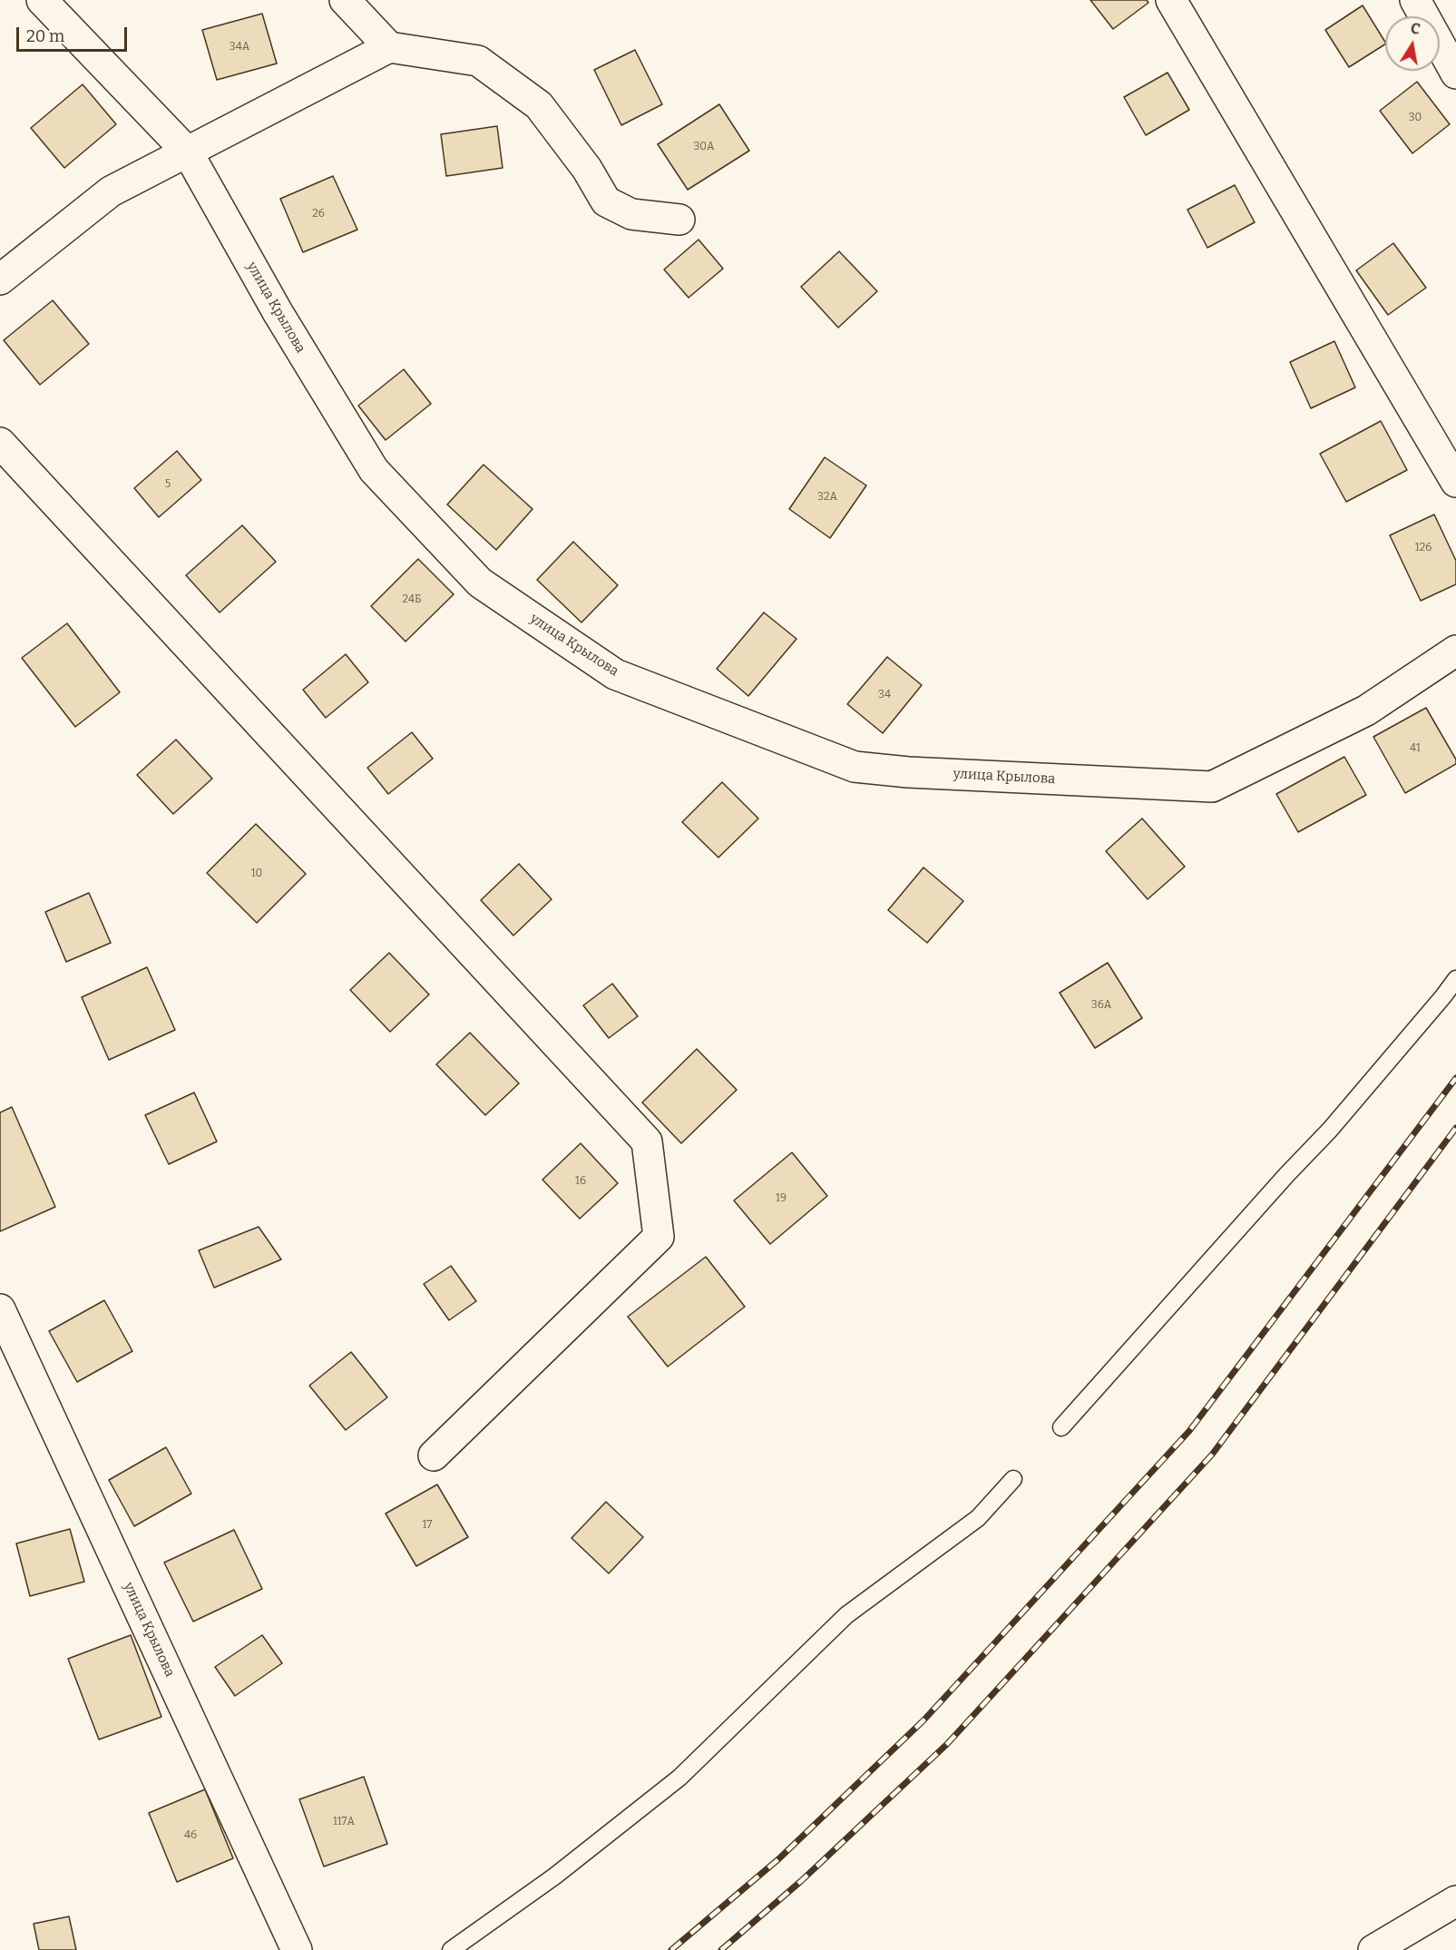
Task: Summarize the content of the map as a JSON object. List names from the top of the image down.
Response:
{
  "streets": {
    "street": ["улица Крылова"]
  },
  "house_numbers": [
    "34А",
    "30",
    "30А",
    "26",
    "5",
    "32А",
    "126",
    "24Б",
    "34",
    "41",
    "10",
    "36А",
    "16",
    "19",
    "17",
    "117А",
    "46"
  ],
  "scale_bar": "20 m",
  "north": "top"
}
